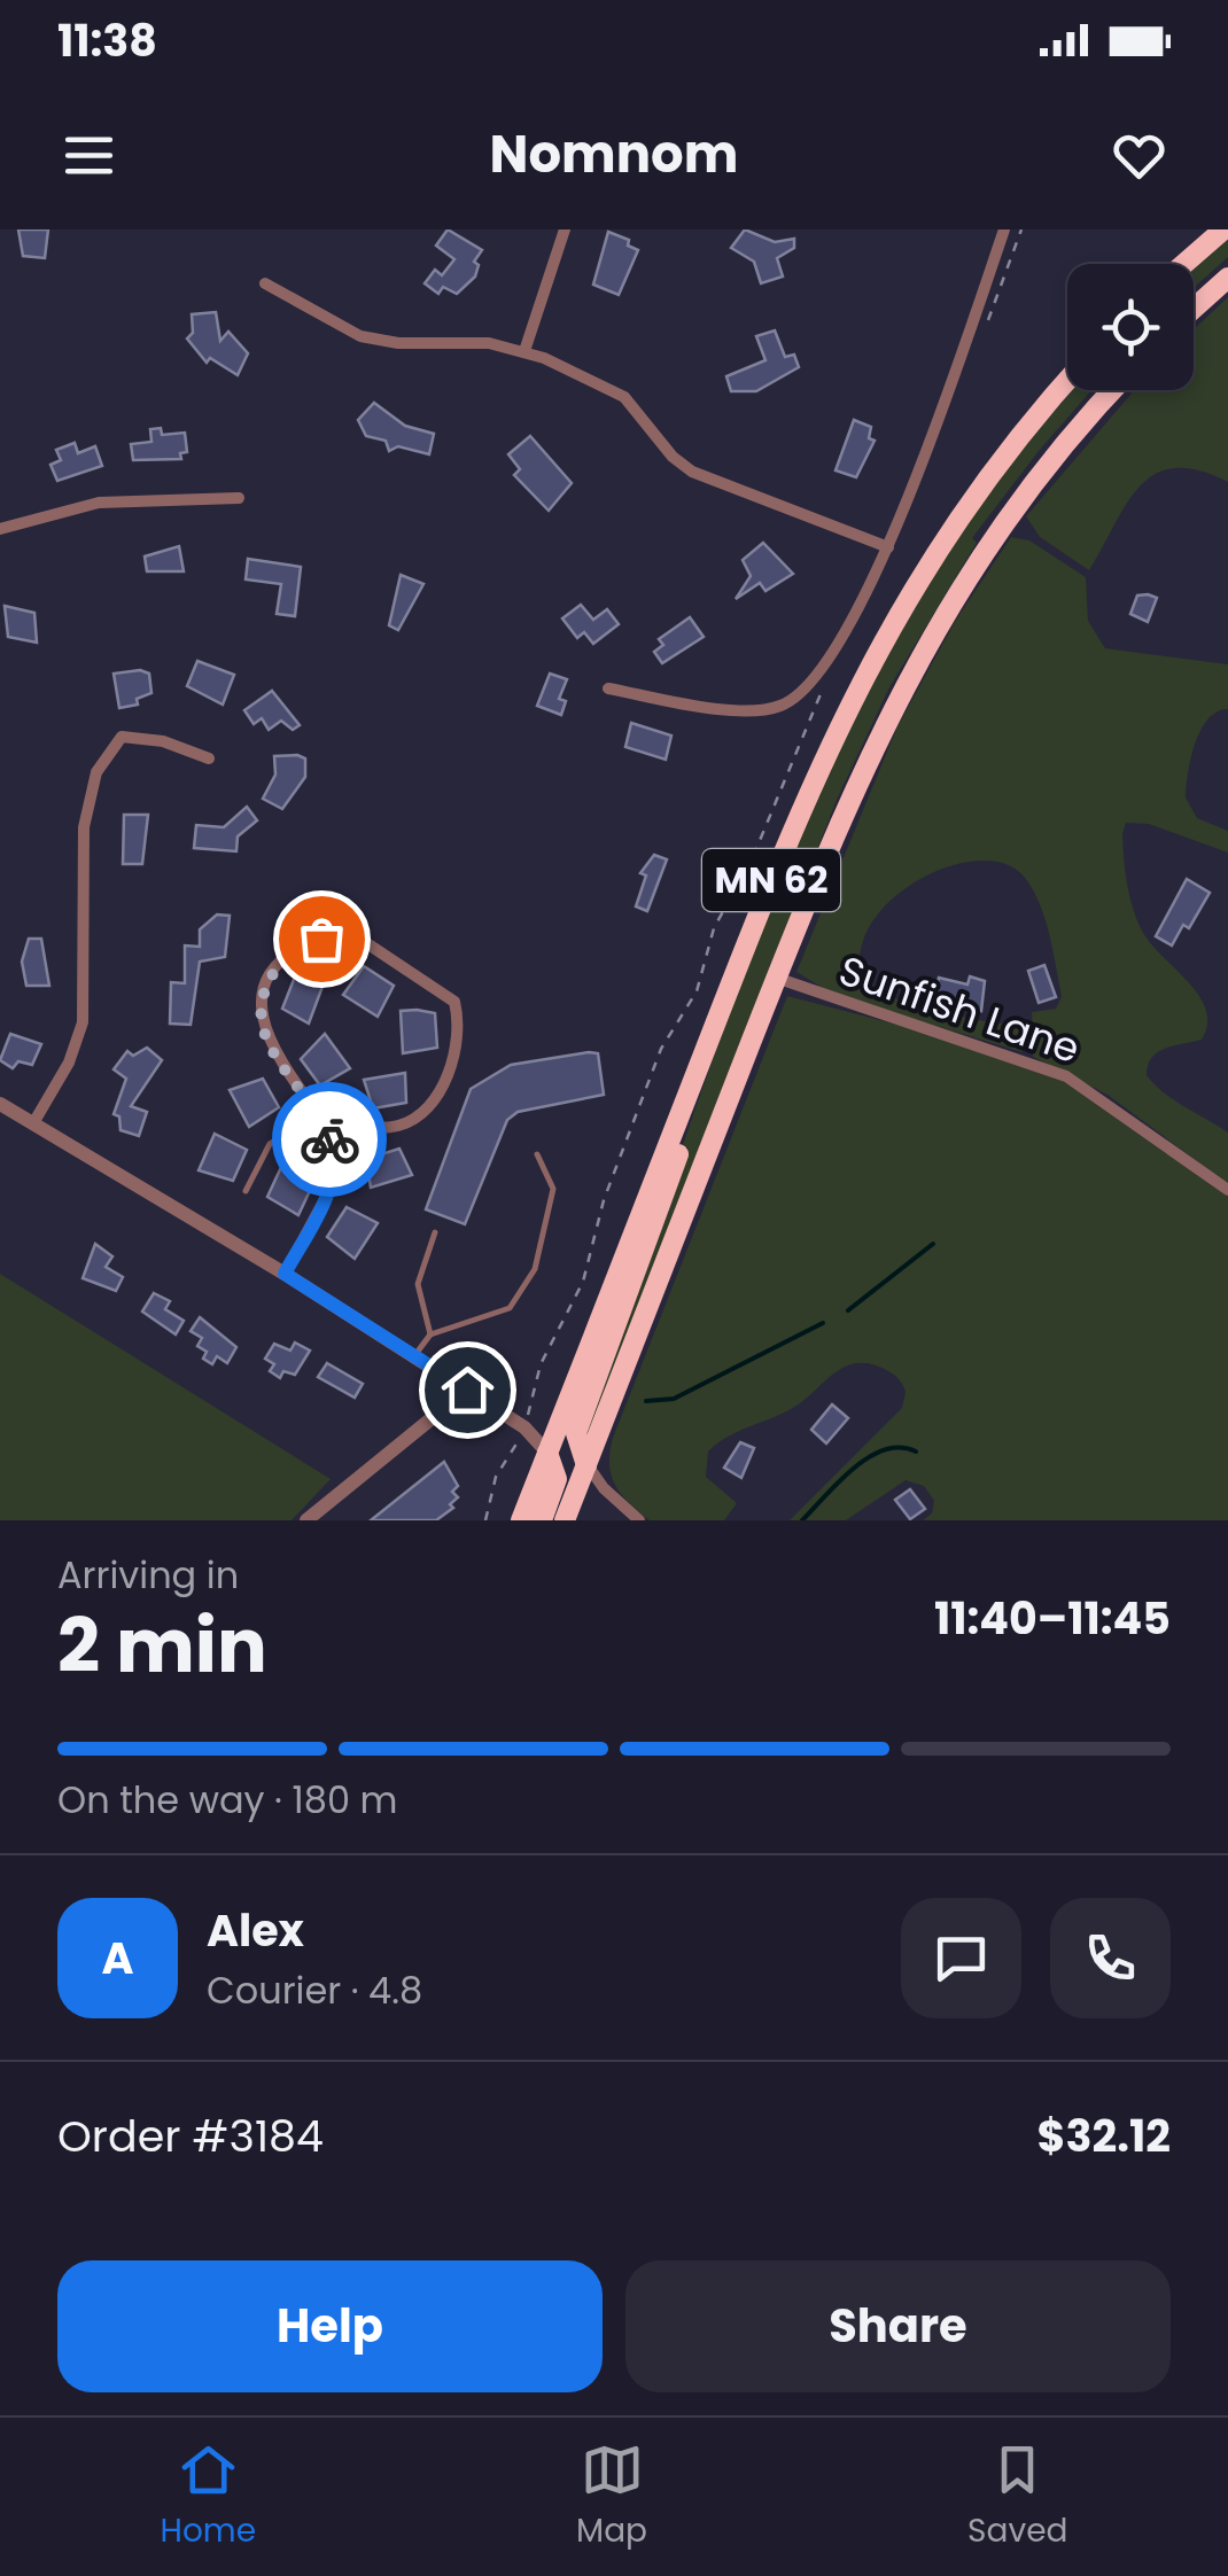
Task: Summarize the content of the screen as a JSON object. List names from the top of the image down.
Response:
{
  "streets": {
    "highway": ["MN 62"],
    "street": ["Sunfish Lane"]
  },
  "crossings": [
    ["MN 62", "Sunfish Lane"]
  ],
  "page": {
    "status": "11:38",
    "header": "Nomnom",
    "heading": ["2 min", "Arriving in", "11:40–11:45"],
    "panel": [
      "Alex",
      "Courier · 4.8",
      "Order #3184",
      "$32.12"
    ],
    "bar": "On the way · 180 m",
    "round": "A",
    "buttons": ["Help", "Share"],
    "tabs": ["Home", "Map", "Saved"]
  }
}
